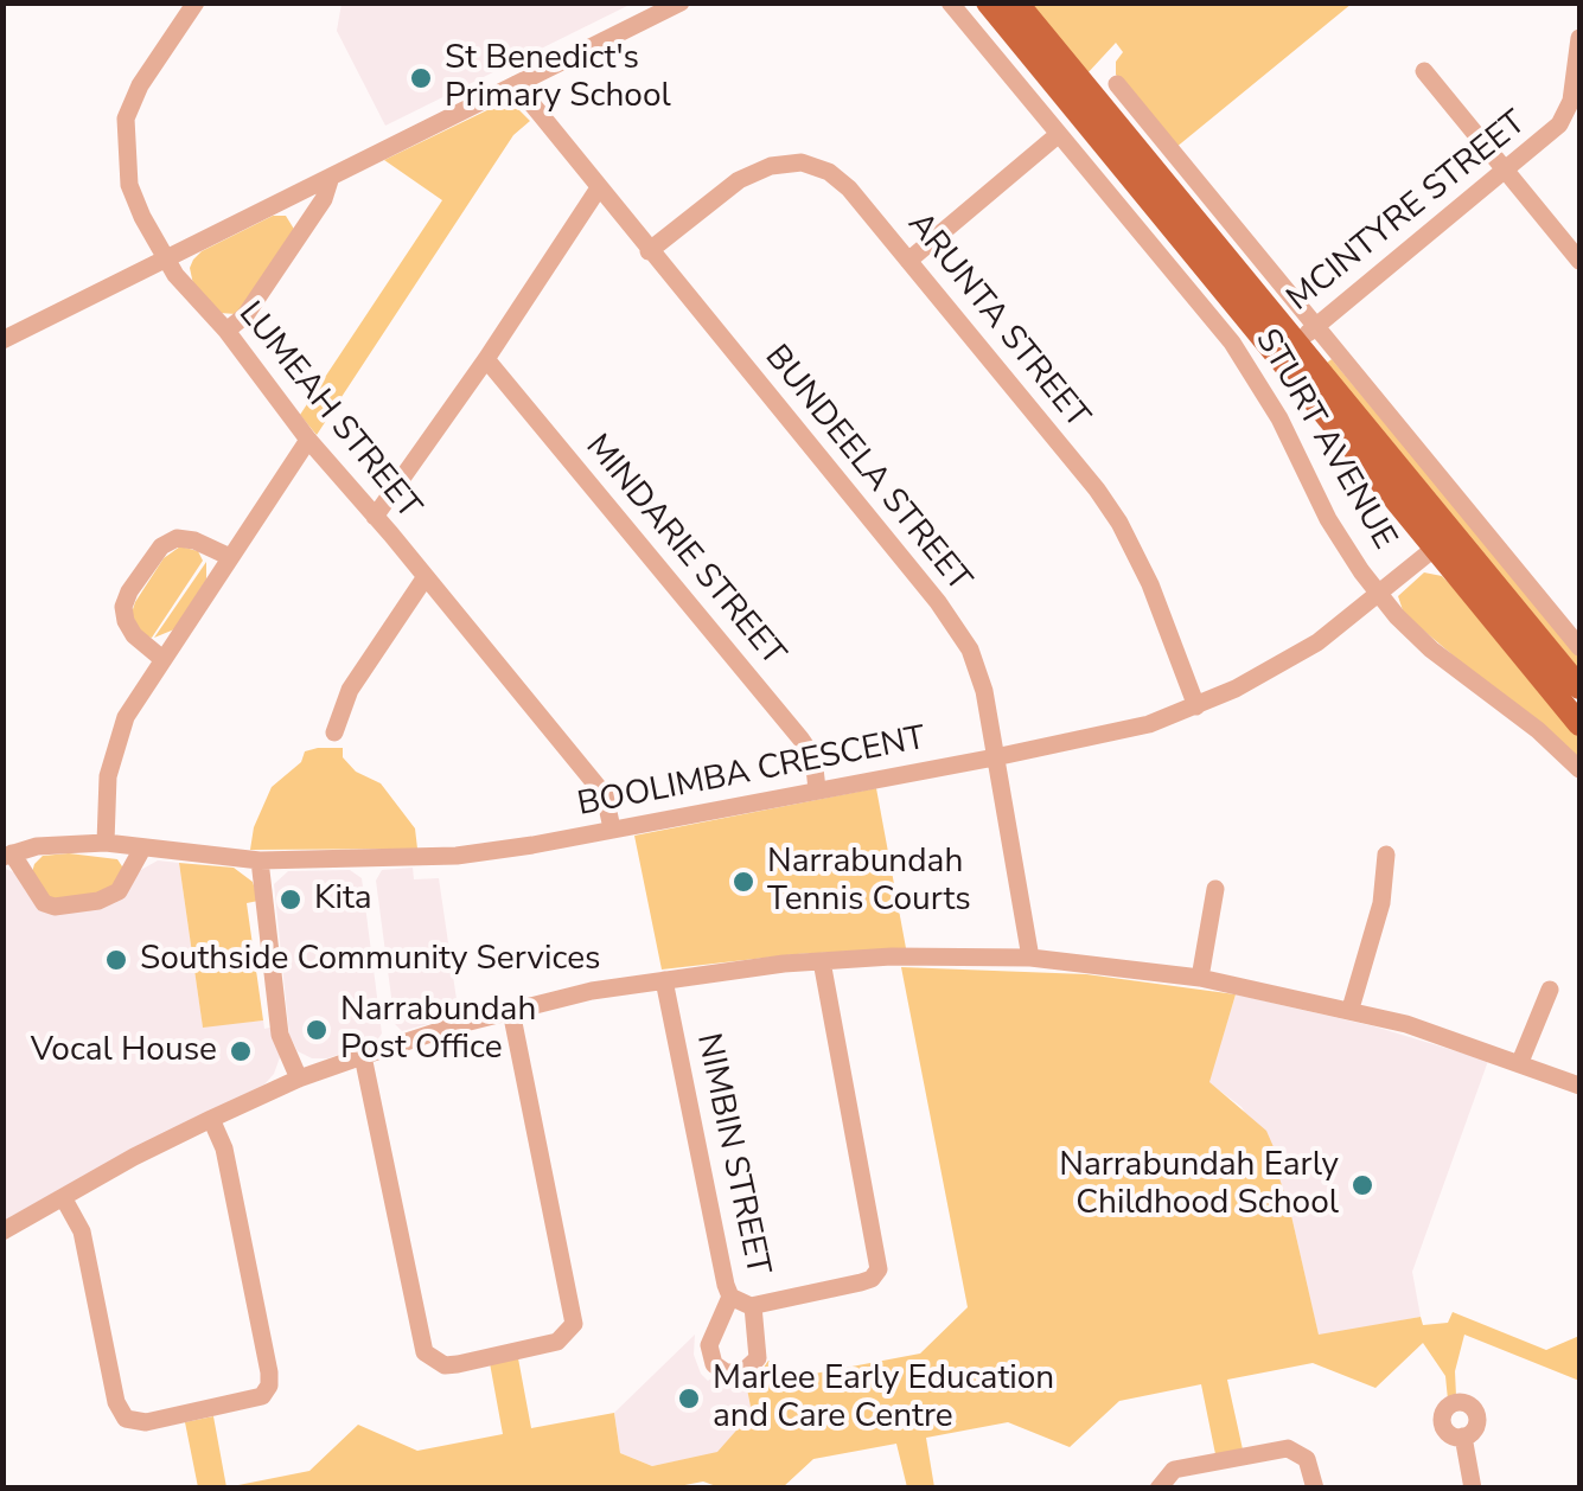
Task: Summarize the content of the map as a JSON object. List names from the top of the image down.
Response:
{
  "streets": {
    "main road": ["STURT AVENUE"],
    "street": [
      "MCINTYRE STREET",
      "ARUNTA STREET",
      "LUMEAH STREET",
      "BUNDEELA STREET",
      "MINDARIE STREET",
      "BOOLIMBA CRESCENT",
      "NIMBIN STREET"
    ]
  },
  "crossings": [
    ["MCINTYRE STREET", "STURT AVENUE"],
    ["ARUNTA STREET", "BUNDEELA STREET"],
    ["ARUNTA STREET", "BOOLIMBA CRESCENT"],
    ["LUMEAH STREET", "BOOLIMBA CRESCENT"],
    ["STURT AVENUE", "BOOLIMBA CRESCENT"],
    ["BUNDEELA STREET", "BOOLIMBA CRESCENT"],
    ["MINDARIE STREET", "BOOLIMBA CRESCENT"]
  ],
  "places": [
    "St Benedict's Primary School",
    "Narrabundah Tennis Courts",
    "Kita",
    "Southside Community Services",
    "Narrabundah Post Office",
    "Vocal House",
    "Narrabundah Early Childhood School",
    "Marlee Early Education and Care Centre"
  ]
}
